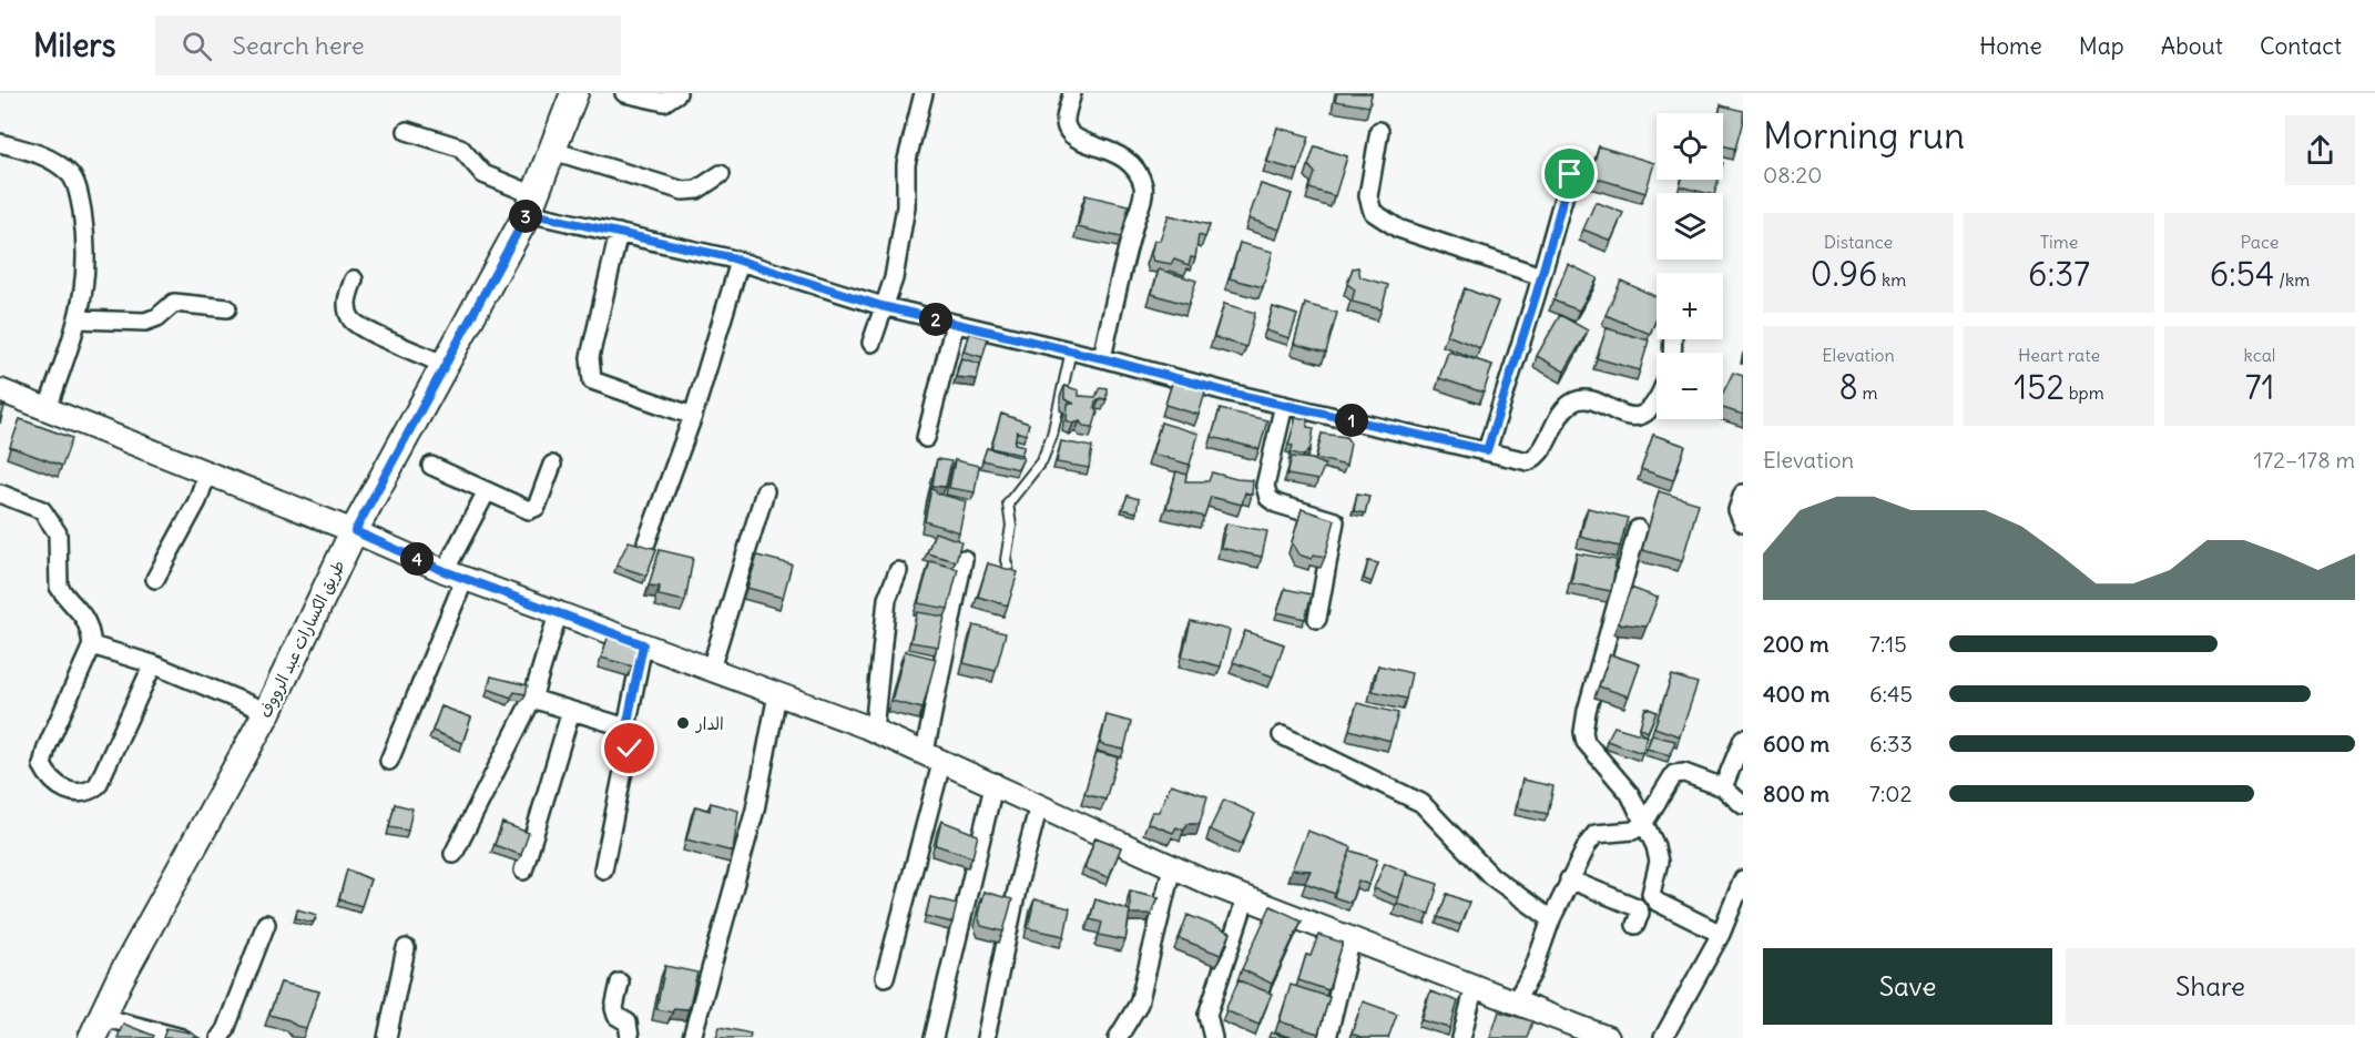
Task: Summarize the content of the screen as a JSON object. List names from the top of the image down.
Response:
{
  "streets": {
    "main road": ["طريق الكسارات عبد الرووف"]
  },
  "places": ["الدار"],
  "page": {
    "header": "Milers",
    "search": "Search here",
    "nav": [
      "Home",
      "Map",
      "About",
      "Contact"
    ],
    "heading": ["Morning run", "08:20"],
    "map_buttons": ["+", "−"],
    "pins": [
      "3",
      "2",
      "1",
      "4"
    ],
    "stats": [
      ["Distance", "0.96 km"],
      ["Time", "6:37"],
      ["Pace", "6:54 /km"],
      ["Elevation", "8 m"],
      ["Heart rate", "152 bpm"],
      ["kcal", "71"]
    ],
    "chart": ["Elevation", "172–178 m"],
    "list": [
      {
        "name": "200 m",
        "note": "7:15"
      },
      {
        "name": "400 m",
        "note": "6:45"
      },
      {
        "name": "600 m",
        "note": "6:33"
      },
      {
        "name": "800 m",
        "note": "7:02"
      }
    ],
    "buttons": ["Save", "Share"]
  }
}
